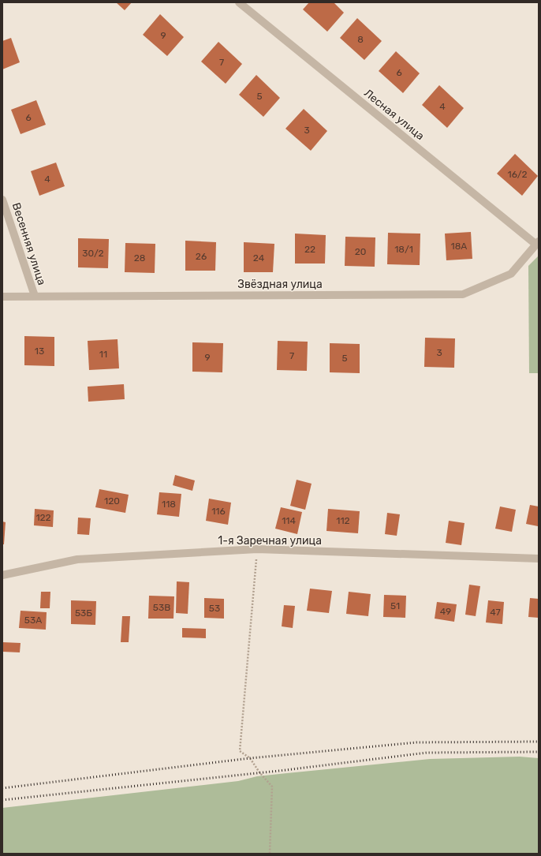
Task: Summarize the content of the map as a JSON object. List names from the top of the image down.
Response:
{
  "streets": {
    "street": [
      "Лесная улица",
      "Весенняя улица",
      "Звёздная улица",
      "1-я Заречная улица"
    ]
  },
  "crossings": [
    ["Лесная улица", "Звёздная улица"],
    ["Весенняя улица", "Звёздная улица"]
  ],
  "house_numbers": [
    "9",
    "8",
    "7",
    "6",
    "5",
    "4",
    "6",
    "3",
    "16/2",
    "4",
    "18А",
    "22",
    "18/1",
    "20",
    "30/2",
    "26",
    "28",
    "24",
    "13",
    "3",
    "11",
    "7",
    "9",
    "5",
    "120",
    "118",
    "116",
    "122",
    "114",
    "112",
    "51",
    "53В",
    "53",
    "49",
    "47",
    "53Б",
    "53А"
  ]
}
